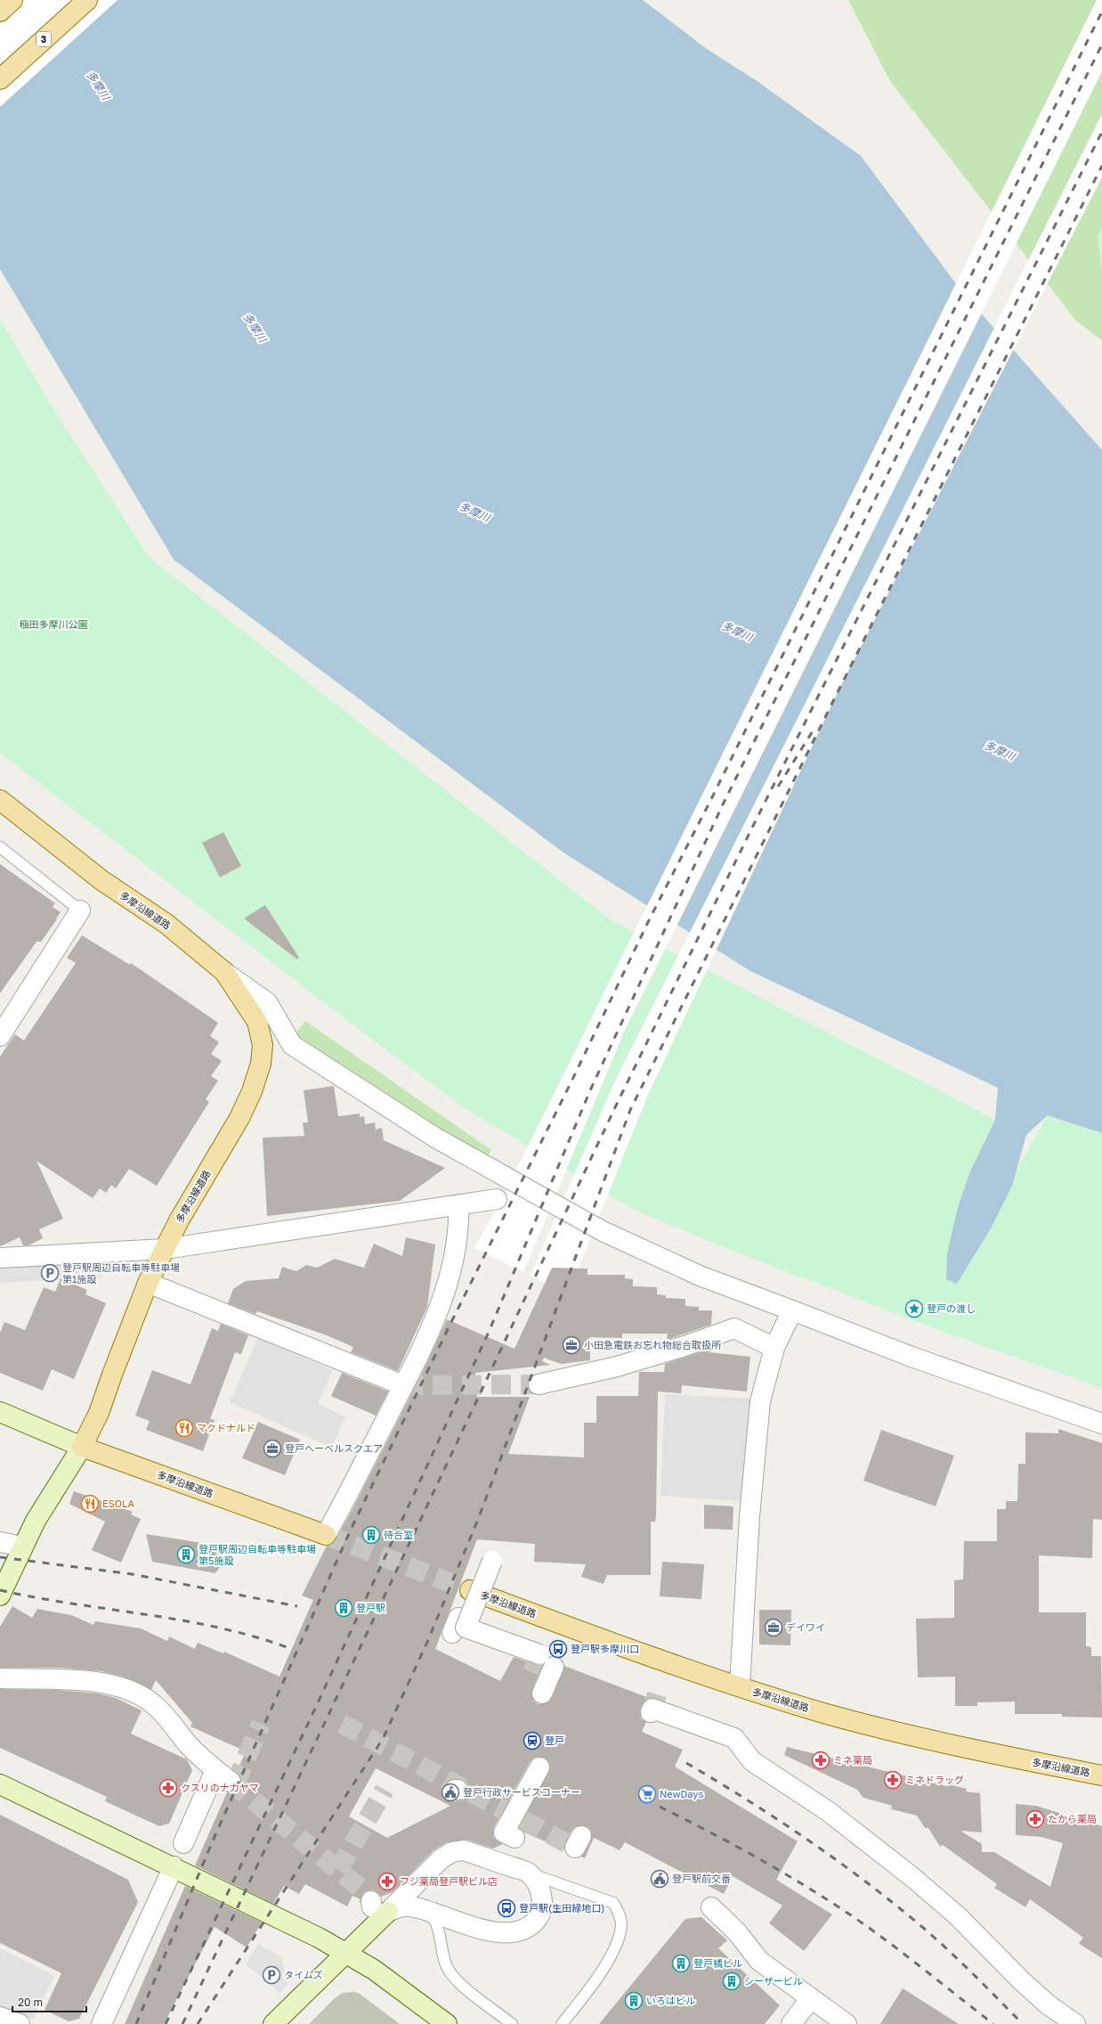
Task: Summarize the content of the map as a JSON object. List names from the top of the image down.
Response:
{
  "streets": {
    "main road": ["3", "多摩沿線道路"]
  },
  "water": ["多摩川"],
  "parks": ["稲田多摩川公園"],
  "places": {
    "parking": ["登戸駅周辺自転車等駐車場 第1施設", "タイムズ"],
    "place": ["登戸の渡し"],
    "office": ["小田急電鉄お忘れ物総合取扱所", "登戸へーベルスクエア", "デイワイ"],
    "restaurant": ["マクドナルド", "ESOLA"],
    "building": [
      "待合室",
      "登戸駅周辺自転車等駐車場 第5施設",
      "登戸駅",
      "登戸橘ビル",
      "シーザービル",
      "いろはビル"
    ],
    "bus stop": ["登戸駅多摩川口", "登戸駅(生田緑地口)"],
    "station": ["登戸"],
    "pharmacy": [
      "ミネ薬局",
      "ミネドラッグ",
      "クスリのナカヤマ",
      "たから薬局",
      "フジ薬局登戸駅ビル店"
    ],
    "public building": ["登戸行政サービスコーナー", "登戸駅前交番"],
    "supermarket": ["NewDays"]
  },
  "scale_bar": "20 m"
}
